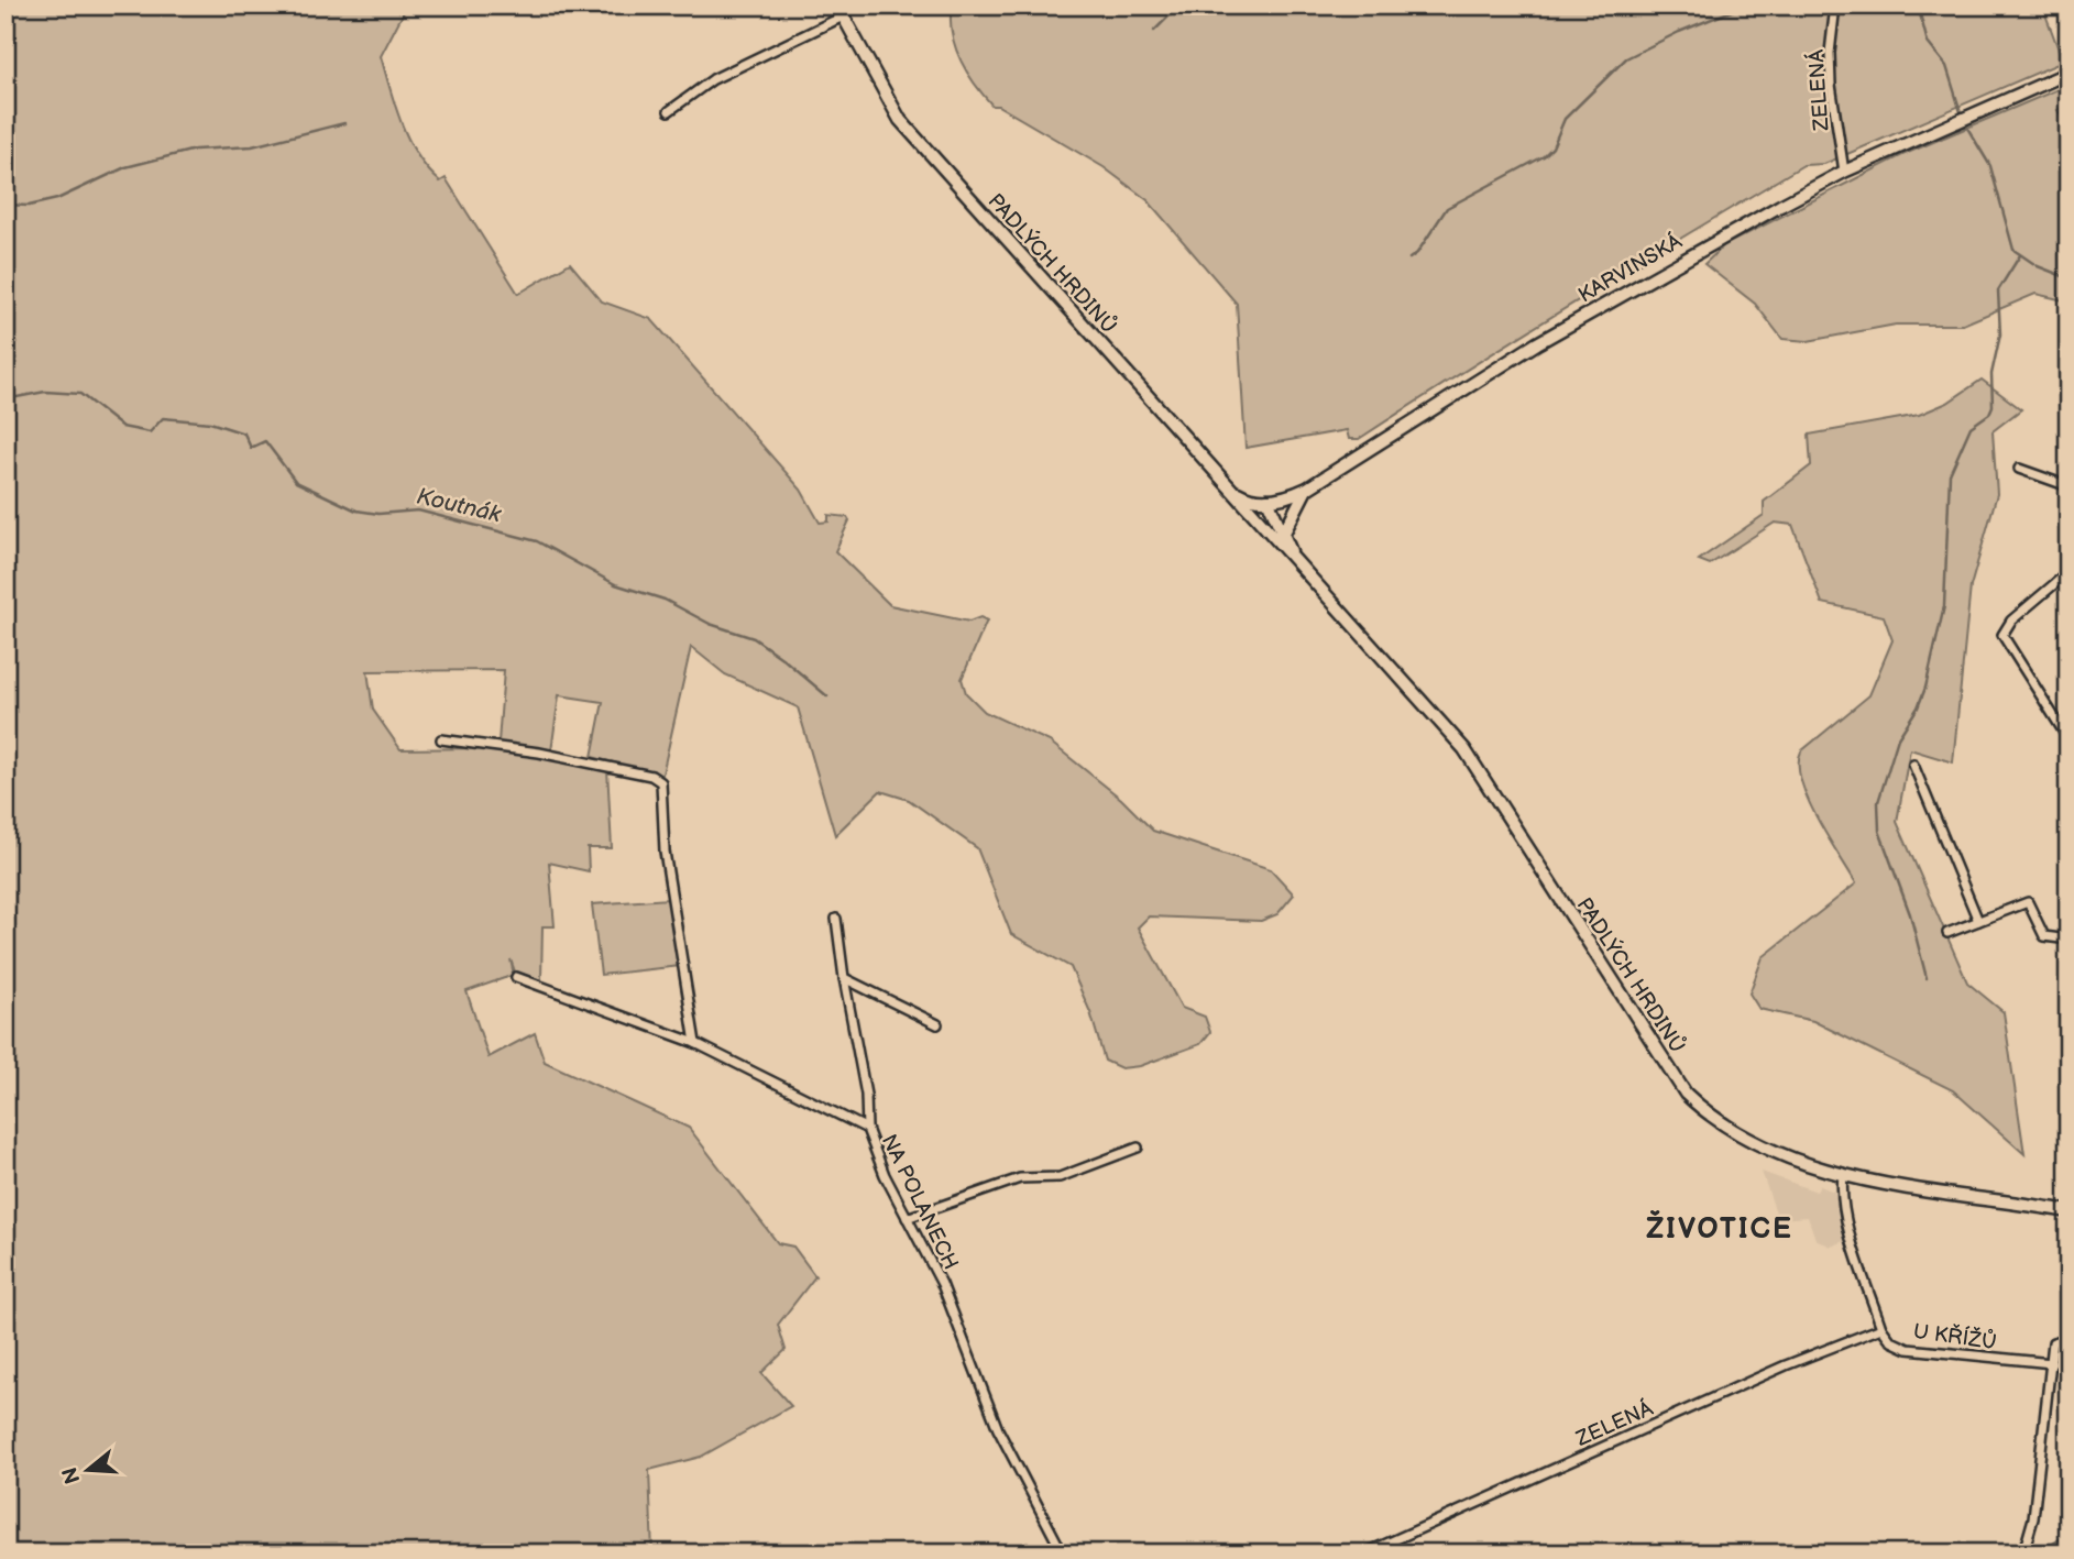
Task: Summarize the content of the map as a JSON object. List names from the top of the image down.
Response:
{
  "streets": {
    "main road": ["PADLÝCH HRDINŮ", "KARVINSKÁ"],
    "street": ["ZELENÁ", "NA POLANECH", "U KŘÍŽŮ"]
  },
  "crossings": [
    ["ZELENÁ", "KARVINSKÁ"],
    ["ZELENÁ", "U KŘÍŽŮ"],
    ["PADLÝCH HRDINŮ", "KARVINSKÁ"]
  ],
  "districts": ["ŽIVOTICE"],
  "water": ["Koutnák"],
  "north": "left"
}
